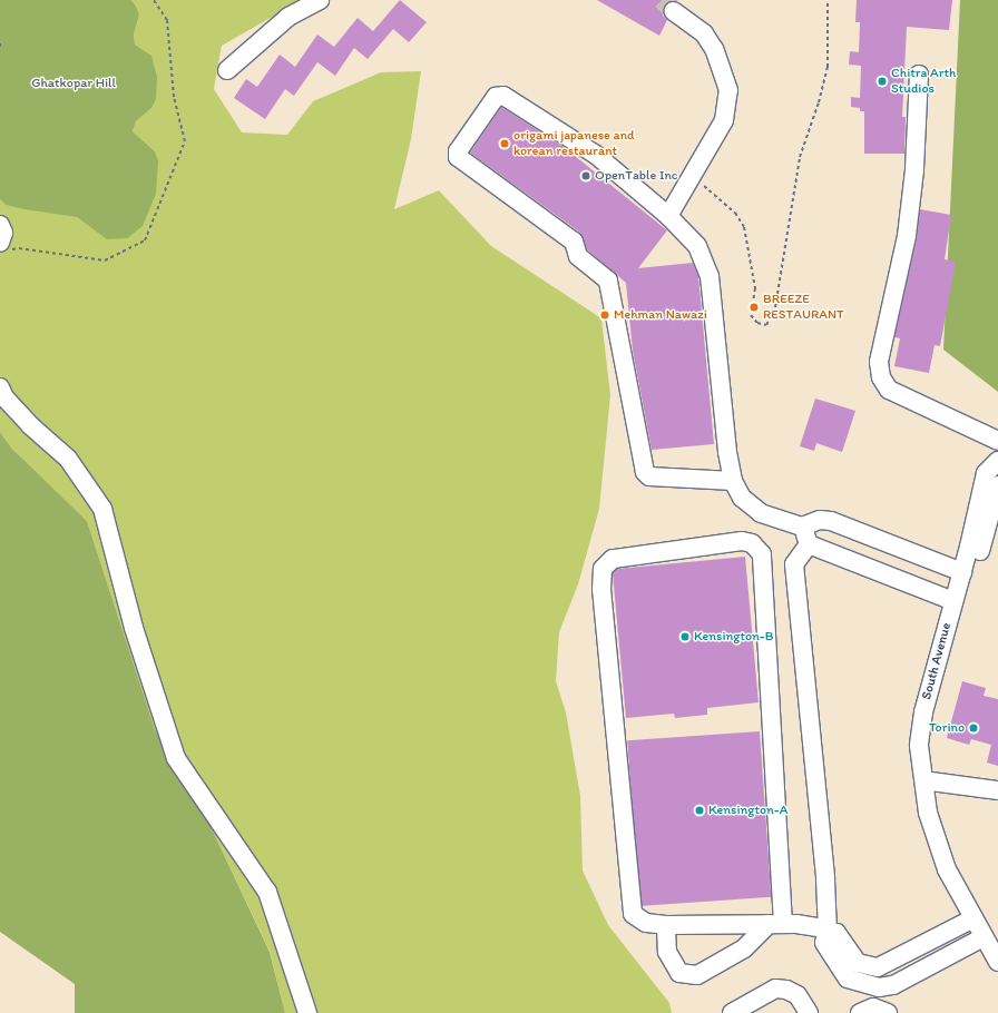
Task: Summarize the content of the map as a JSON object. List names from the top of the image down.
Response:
{
  "streets": {
    "street": ["South Avenue"]
  },
  "parks": ["Ghatkopar Hill"],
  "places": [
    "Chitra Arth Studios",
    "origami japanese and korean restaurant",
    "OpenTable Inc",
    "BREEZE RESTAURANT",
    "Mehman Nawazi",
    "Kensington-B",
    "Torino",
    "Kensington-A"
  ]
}
